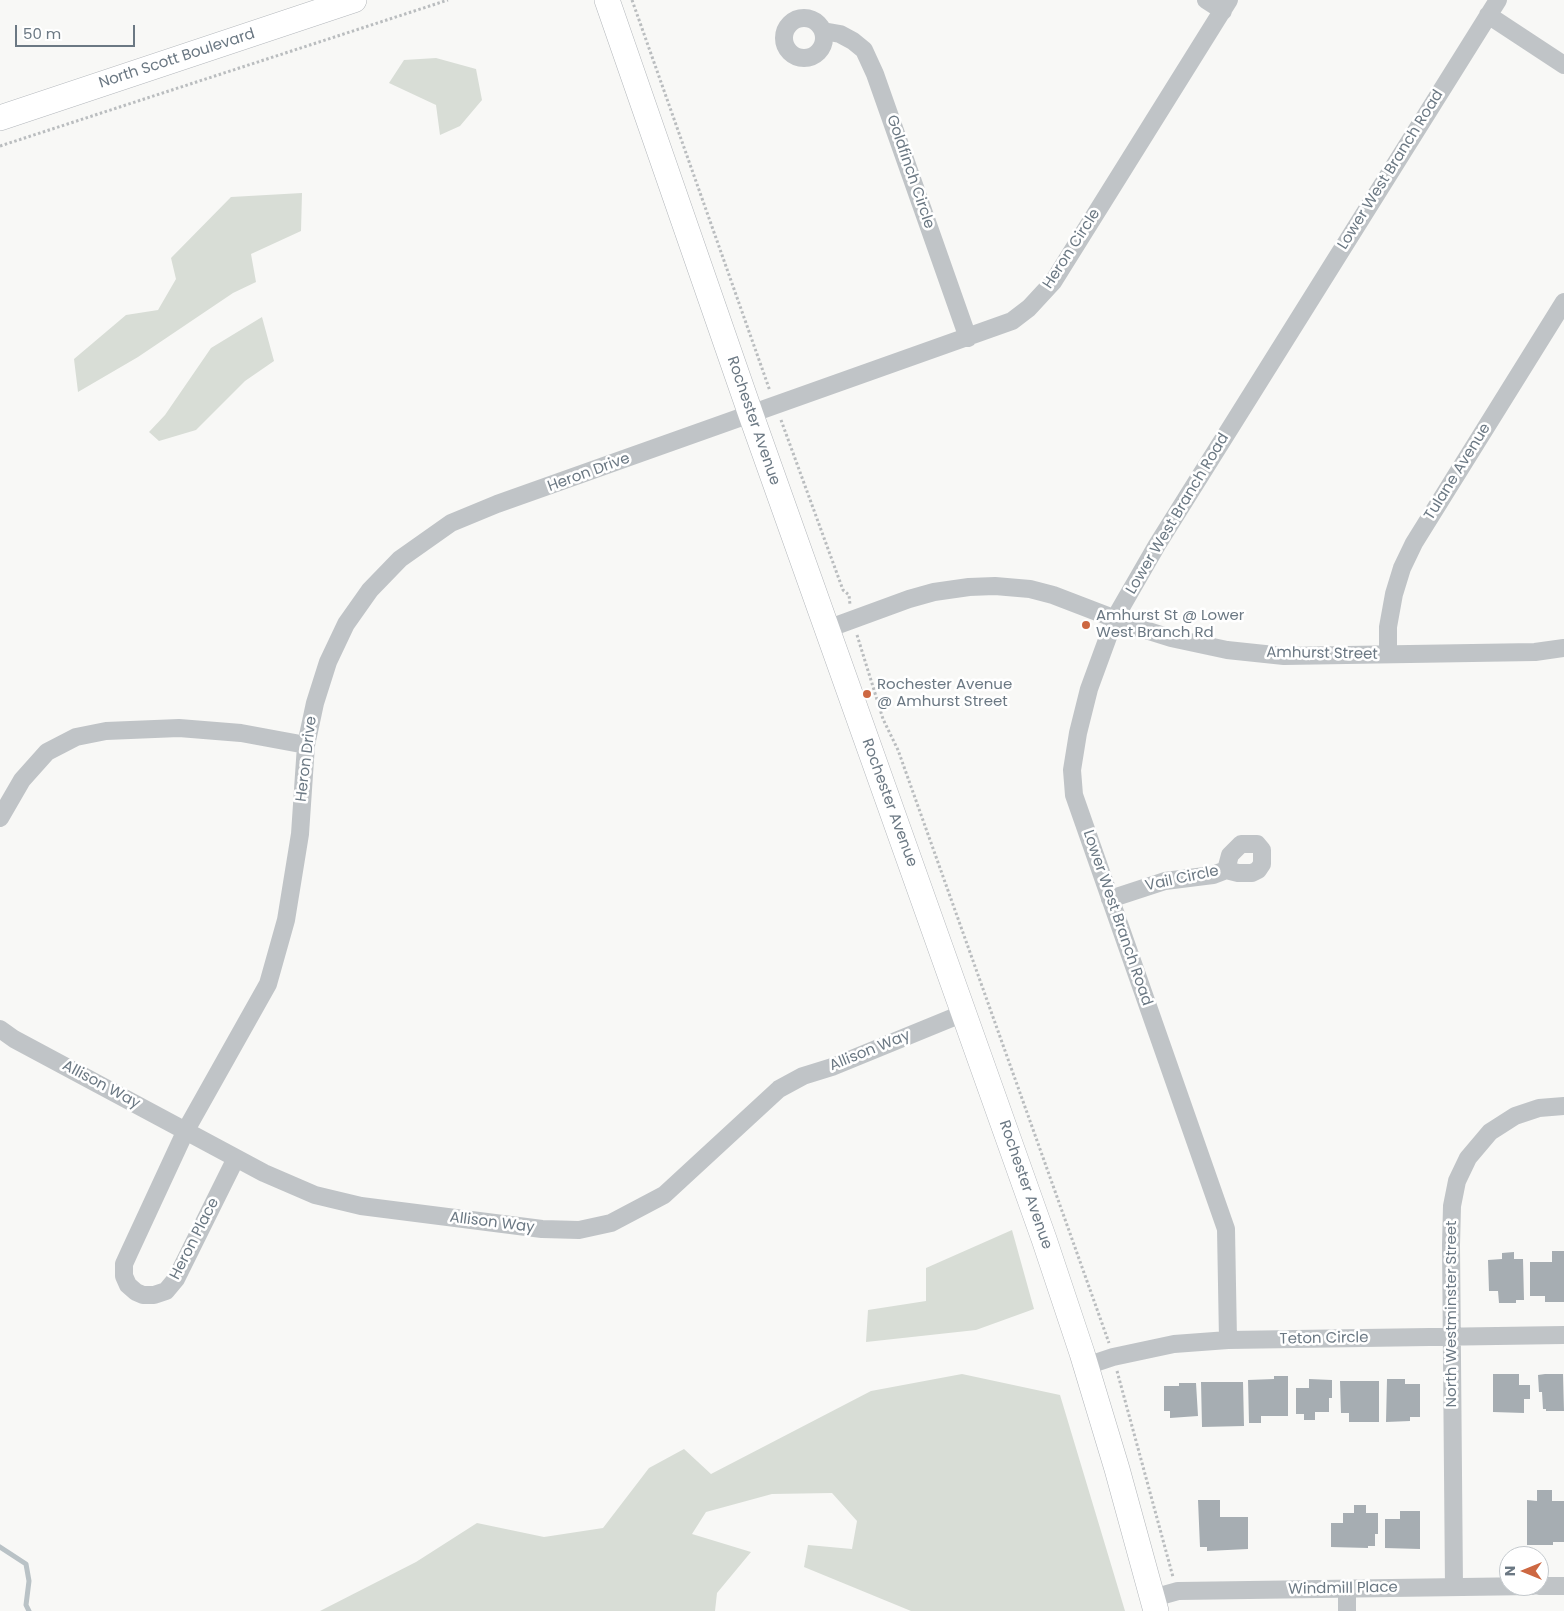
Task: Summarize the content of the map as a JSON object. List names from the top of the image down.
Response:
{
  "streets": {
    "main road": ["North Scott Boulevard", "Rochester Avenue"],
    "street": [
      "Lower West Branch Road",
      "Goldfinch Circle",
      "Heron Circle",
      "Tulane Avenue",
      "Heron Drive",
      "Amhurst Street",
      "Vail Circle",
      "Allison Way",
      "Heron Place",
      "North Westminster Street",
      "Teton Circle",
      "Windmill Place"
    ]
  },
  "crossings": [
    ["Lower West Branch Road", "Amhurst Street"],
    ["Lower West Branch Road", "Vail Circle"],
    ["Lower West Branch Road", "Teton Circle"],
    ["Goldfinch Circle", "Heron Circle"],
    ["Heron Circle", "Rochester Avenue"],
    ["Heron Circle", "Heron Drive"],
    ["Rochester Avenue", "Heron Drive"],
    ["Rochester Avenue", "Amhurst Street"],
    ["Rochester Avenue", "Allison Way"],
    ["Rochester Avenue", "Teton Circle"],
    ["Rochester Avenue", "Windmill Place"],
    ["Tulane Avenue", "Amhurst Street"],
    ["Heron Drive", "Allison Way"],
    ["Heron Drive", "Heron Place"],
    ["Allison Way", "Heron Place"],
    ["North Westminster Street", "Teton Circle"],
    ["North Westminster Street", "Windmill Place"]
  ],
  "places": ["Amhurst St @ Lower West Branch Rd", "Rochester Avenue @ Amhurst Street"],
  "scale_bar": "50 m",
  "north": "left"
}
